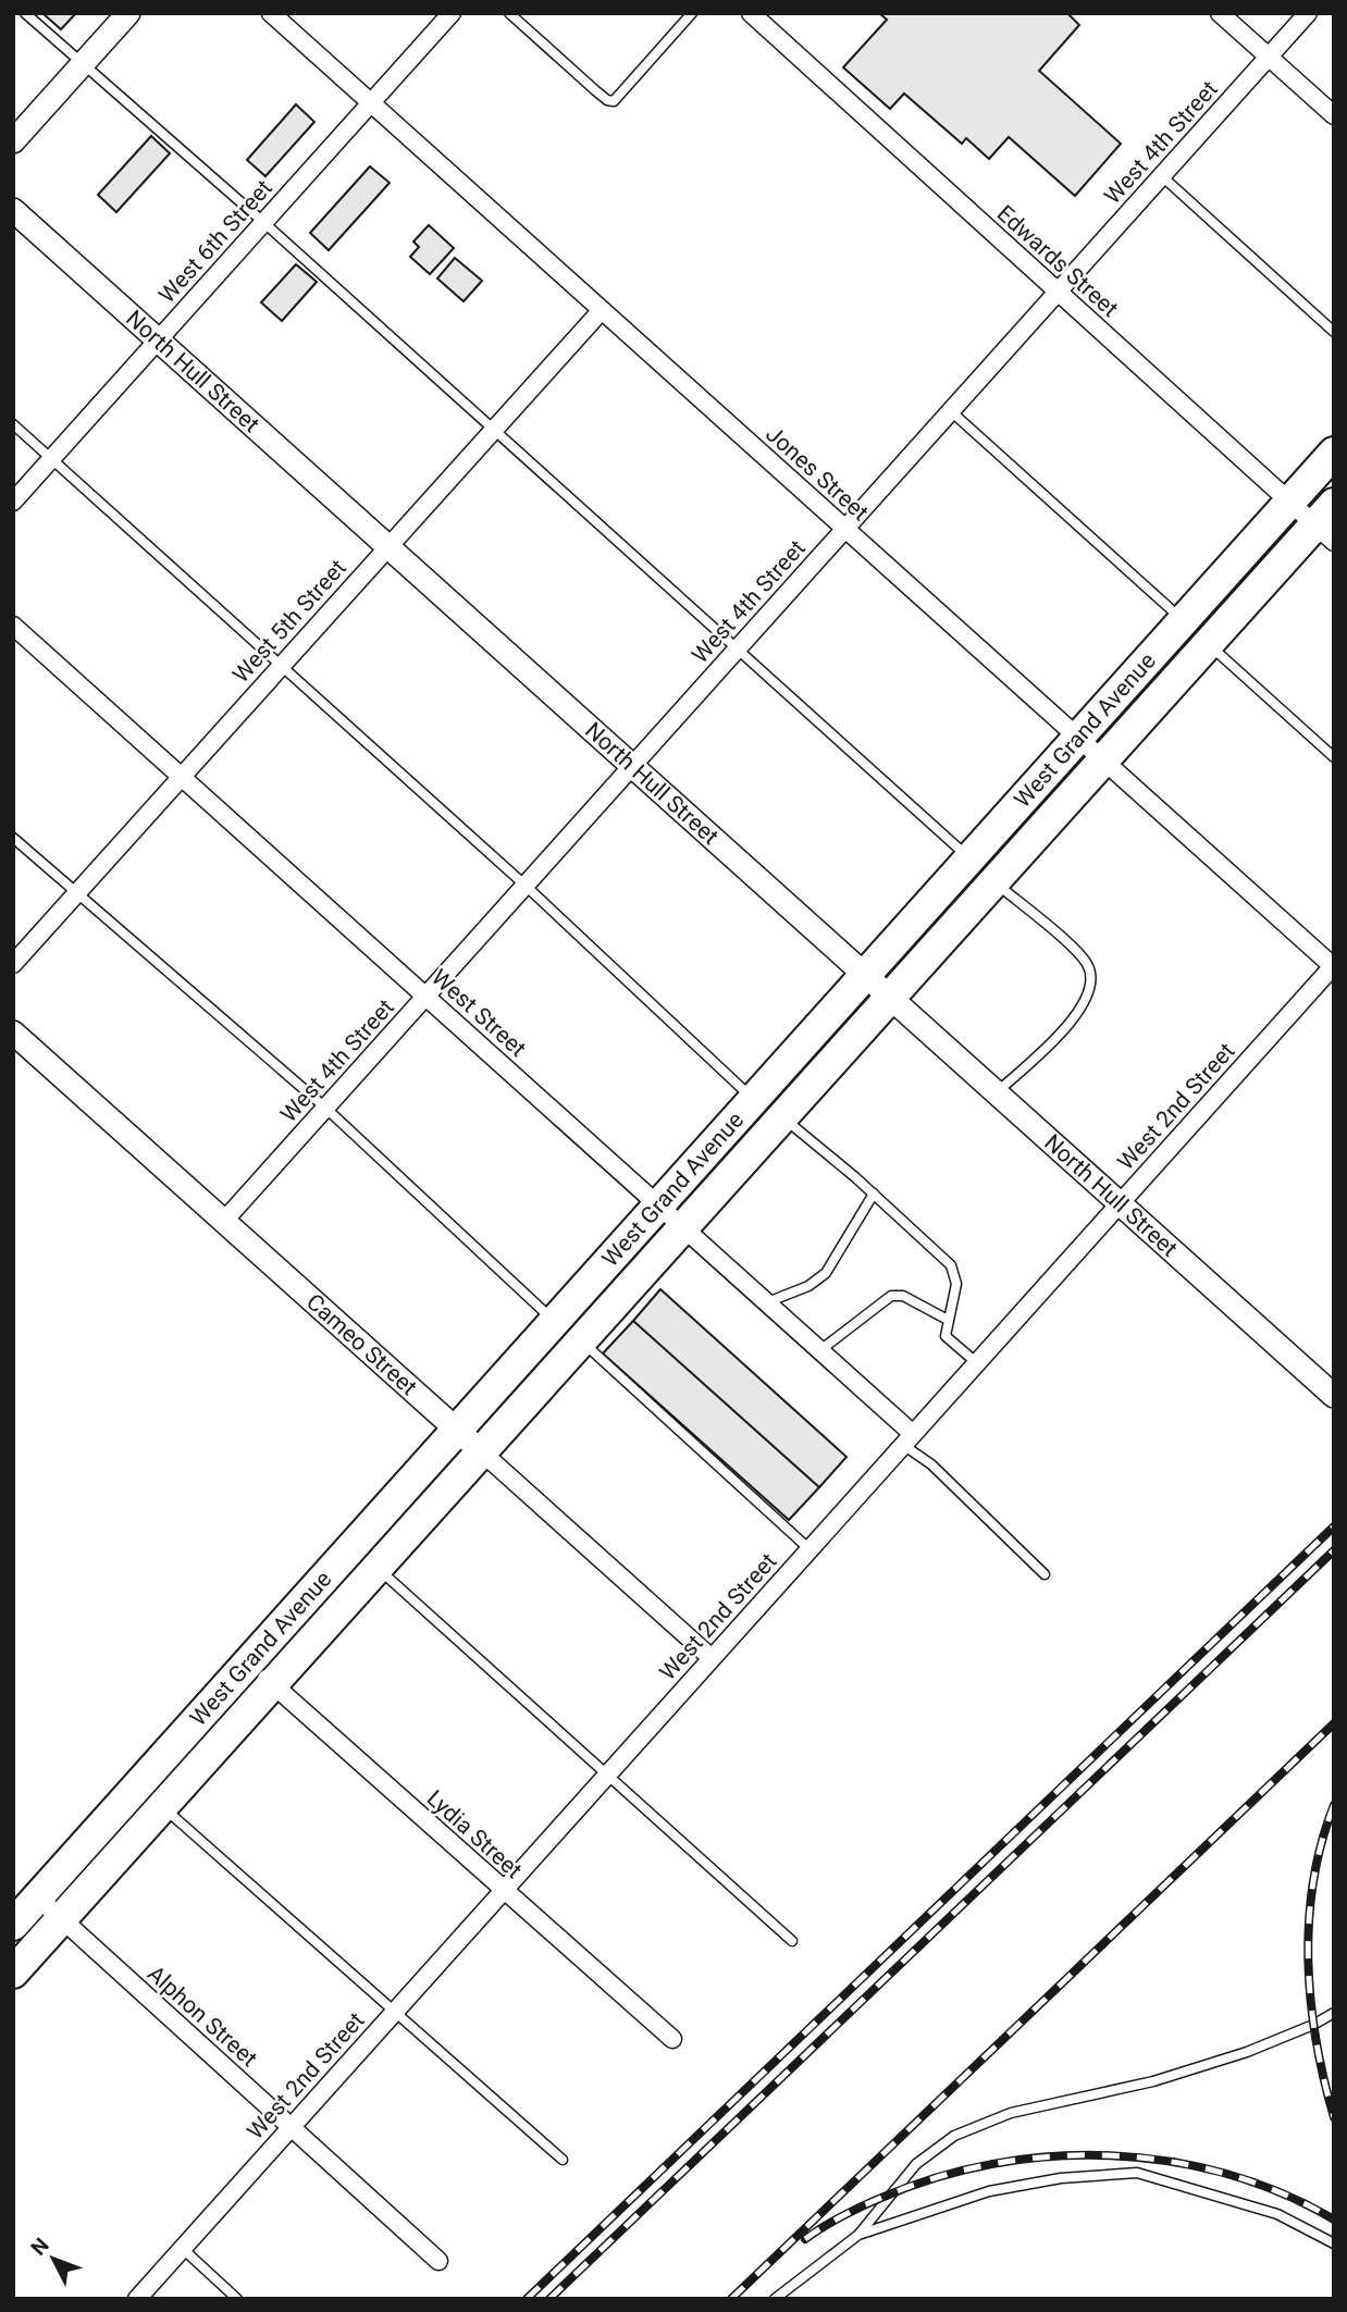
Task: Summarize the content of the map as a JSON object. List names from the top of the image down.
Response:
{
  "streets": {
    "highway": ["West Grand Avenue"],
    "main road": ["North Hull Street", "Cameo Street"],
    "street": [
      "West 4th Street",
      "West 6th Street",
      "Edwards Street",
      "Jones Street",
      "West 5th Street",
      "West Street",
      "West 2nd Street",
      "Lydia Street",
      "Alphon Street"
    ]
  },
  "crossings": [
    ["West 4th Street", "Edwards Street"],
    ["West 4th Street", "North Hull Street"],
    ["West 4th Street", "Jones Street"],
    ["West 4th Street", "West Street"],
    ["West 4th Street", "Cameo Street"],
    ["West 6th Street", "North Hull Street"],
    ["West 6th Street", "Jones Street"],
    ["Edwards Street", "West Grand Avenue"],
    ["North Hull Street", "West 5th Street"],
    ["North Hull Street", "West Grand Avenue"],
    ["North Hull Street", "West 2nd Street"],
    ["Jones Street", "West 5th Street"],
    ["Jones Street", "West Grand Avenue"],
    ["Jones Street", "West 2nd Street"],
    ["West 5th Street", "West Street"],
    ["West Grand Avenue", "West Street"],
    ["West Grand Avenue", "Cameo Street"],
    ["West Grand Avenue", "Lydia Street"],
    ["West Grand Avenue", "Alphon Street"],
    ["West Street", "West 2nd Street"],
    ["West 2nd Street", "Cameo Street"],
    ["West 2nd Street", "Lydia Street"],
    ["West 2nd Street", "Alphon Street"]
  ],
  "north": "top left"
}
